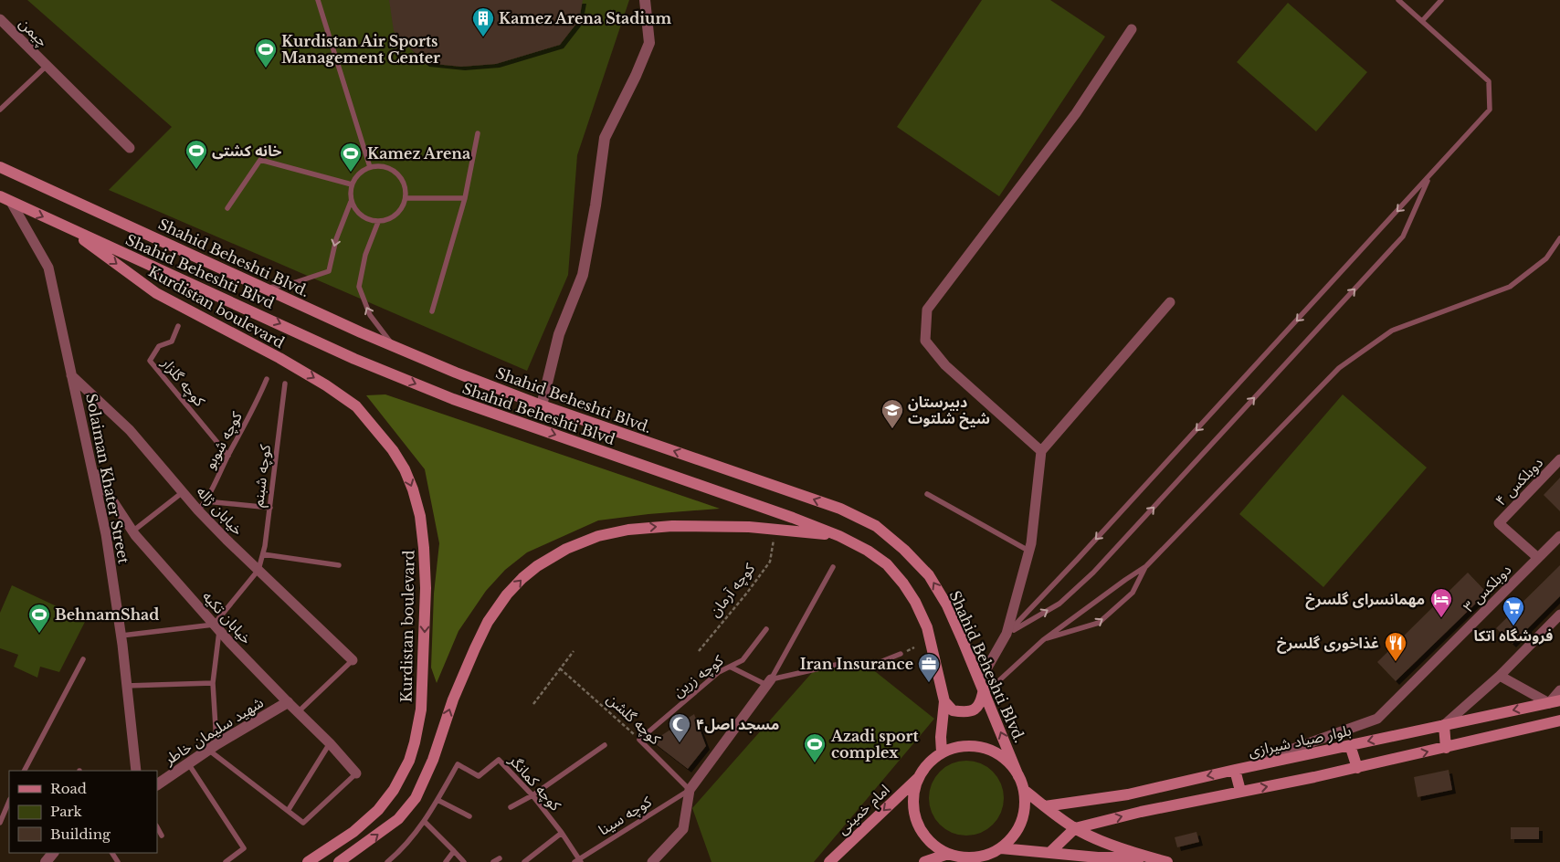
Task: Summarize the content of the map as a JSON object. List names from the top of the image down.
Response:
{
  "streets": {
    "main road": [
      "Shahid Beheshti Blvd.",
      "Shahid Beheshti Blvd",
      "Kurdistan boulevard",
      "بلوار صیاد شیرازی",
      "امام خمینی"
    ],
    "street": [
      "چیمن",
      "Solaiman Khater Street",
      "دوبلکس ۴",
      "خیابان ژاله",
      "دوبلکس ۳",
      "خیابان تکیه",
      "شهید سلیمان خاطر"
    ],
    "lane": [
      "کوچه گلزار",
      "کوچه شوبو",
      "کوچه شبنم",
      "کوچه زرین",
      "کوچه گلشن",
      "کوچه کمانگر",
      "کوچه سینا"
    ],
    "path": ["کوچه آرمان"]
  },
  "crossings": [
    ["Shahid Beheshti Blvd.", "Shahid Beheshti Blvd"],
    ["Shahid Beheshti Blvd.", "امام خمینی"],
    ["Shahid Beheshti Blvd", "Kurdistan boulevard"],
    ["Shahid Beheshti Blvd", "Solaiman Khater Street"],
    ["Shahid Beheshti Blvd", "امام خمینی"],
    ["کوچه گلزار", "کوچه شوبو"],
    ["کوچه شوبو", "خیابان ژاله"],
    ["کوچه شبنم", "خیابان ژاله"],
    ["Solaiman Khater Street", "خیابان ژاله"],
    ["Solaiman Khater Street", "خیابان تکیه"],
    ["دوبلکس ۴", "دوبلکس ۳"],
    ["خیابان تکیه", "شهید سلیمان خاطر"],
    ["کوچه زرین", "کوچه گلشن"],
    ["کوچه گلشن", "کوچه سینا"],
    ["کوچه کمانگر", "کوچه سینا"]
  ],
  "one_way": ["Shahid Beheshti Blvd.", "Shahid Beheshti Blvd", "امام خمینی"],
  "places": {
    "building": ["Kamez Arena Stadium"],
    "sports": [
      "Kurdistan Air Sports Management Center",
      "خانه کشتی",
      "Kamez Arena",
      "BehnamShad",
      "Azadi sport complex"
    ],
    "school or university": ["دبیرستان شیخ شلتوت"],
    "hotel": ["مهمانسرای گلسرخ"],
    "supermarket": ["فروشگاه اتکا"],
    "restaurant": ["غذاخوری گلسرخ"],
    "office": ["Iran Insurance"],
    "mosque": ["مسجد اصل۴"]
  },
  "legend": ["Road", "Park", "Building"]
}
